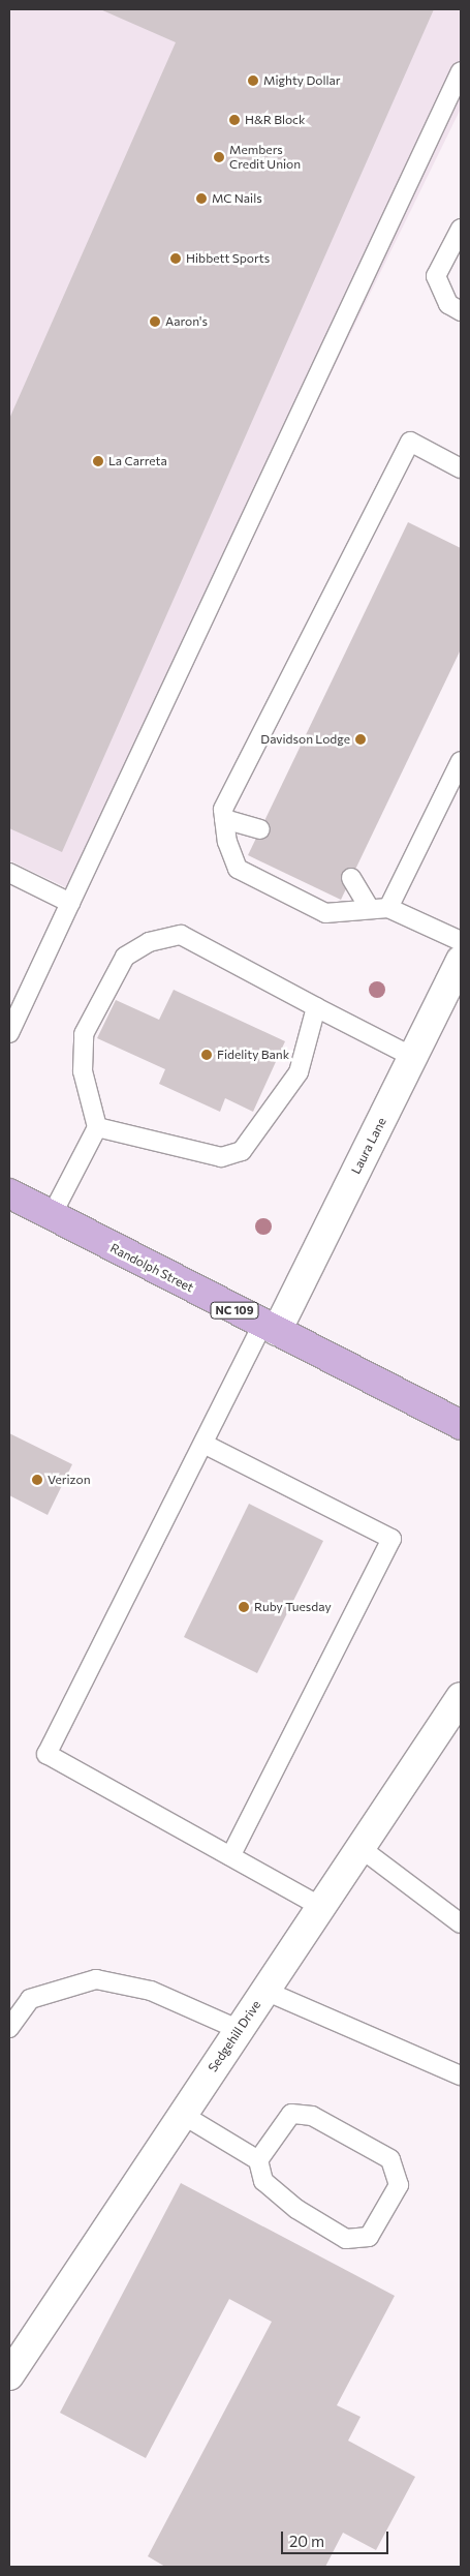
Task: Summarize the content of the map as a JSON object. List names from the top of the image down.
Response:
{
  "streets": {
    "main road": ["Randolph Street", "NC 109"],
    "street": ["Laura Lane", "Sedgehill Drive"]
  },
  "crossings": [
    ["Laura Lane", "Randolph Street"]
  ],
  "places": [
    "Mighty Dollar",
    "H&R Block",
    "Members Credit Union",
    "MC Nails",
    "Hibbett Sports",
    "Aaron's",
    "La Carreta",
    "Davidson Lodge",
    "Fidelity Bank",
    "Verizon",
    "Ruby Tuesday"
  ],
  "scale_bar": "20 m"
}
